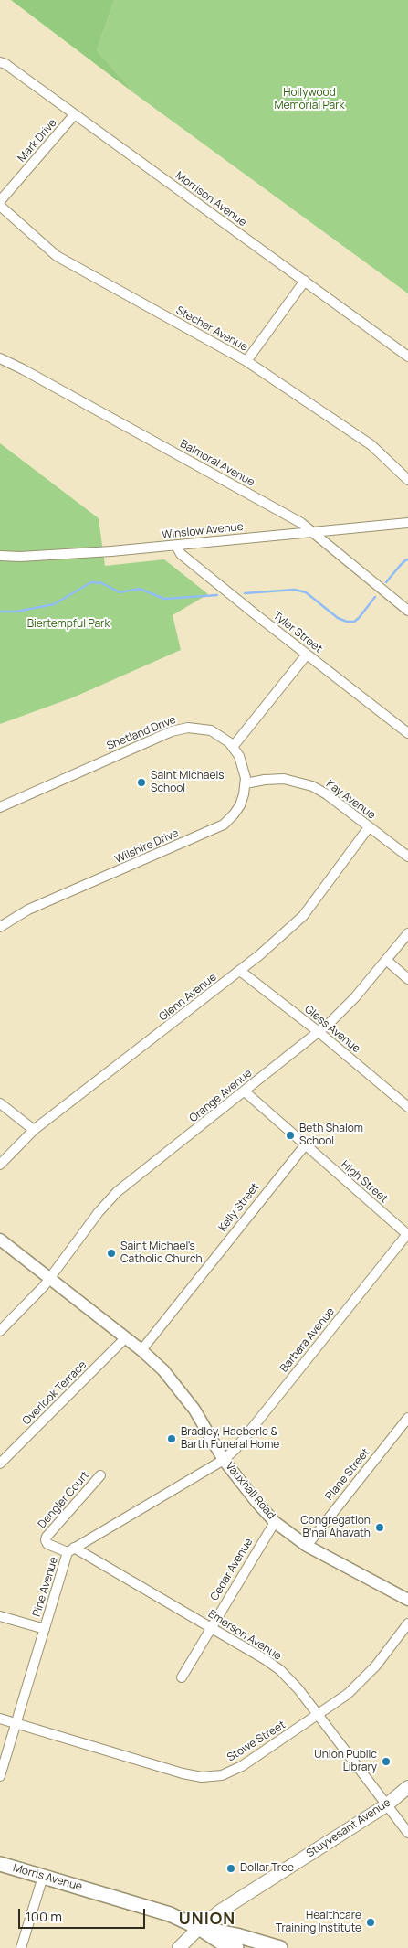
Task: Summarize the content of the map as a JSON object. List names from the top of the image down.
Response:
{
  "streets": {
    "main road": ["Stuyvesant Avenue", "Morris Avenue"],
    "street": [
      "Mark Drive",
      "Morrison Avenue",
      "Stecher Avenue",
      "Balmoral Avenue",
      "Winslow Avenue",
      "Tyler Street",
      "Shetland Drive",
      "Kay Avenue",
      "Wilshire Drive",
      "Glenn Avenue",
      "Gless Avenue",
      "Orange Avenue",
      "High Street",
      "Kelly Street",
      "Barbara Avenue",
      "Overlook Terrace",
      "Plane Street",
      "Vauxhall Road",
      "Dengler Court",
      "Cedar Avenue",
      "Pine Avenue",
      "Emerson Avenue",
      "Stowe Street"
    ]
  },
  "crossings": [
    ["Mark Drive", "Morrison Avenue"],
    ["Balmoral Avenue", "Winslow Avenue"],
    ["Winslow Avenue", "Tyler Street"],
    ["Shetland Drive", "Wilshire Drive"],
    ["Kay Avenue", "Wilshire Drive"],
    ["Kay Avenue", "Glenn Avenue"],
    ["Glenn Avenue", "Gless Avenue"],
    ["Gless Avenue", "Orange Avenue"],
    ["Orange Avenue", "High Street"],
    ["Orange Avenue", "Vauxhall Road"],
    ["High Street", "Kelly Street"],
    ["High Street", "Barbara Avenue"],
    ["Kelly Street", "Vauxhall Road"],
    ["Barbara Avenue", "Vauxhall Road"],
    ["Overlook Terrace", "Vauxhall Road"],
    ["Plane Street", "Vauxhall Road"],
    ["Vauxhall Road", "Cedar Avenue"],
    ["Dengler Court", "Pine Avenue"],
    ["Dengler Court", "Emerson Avenue"],
    ["Cedar Avenue", "Emerson Avenue"],
    ["Pine Avenue", "Emerson Avenue"],
    ["Pine Avenue", "Stowe Street"],
    ["Emerson Avenue", "Stowe Street"],
    ["Emerson Avenue", "Stuyvesant Avenue"],
    ["Stuyvesant Avenue", "Morris Avenue"]
  ],
  "districts": ["UNION"],
  "parks": ["Hollywood Memorial Park", "Biertempful Park"],
  "places": [
    "Saint Michaels School",
    "Beth Shalom School",
    "Saint Michael's Catholic Church",
    "Bradley, Haeberle & Barth Funeral Home",
    "Congregation B'nai Ahavath",
    "Union Public Library",
    "Dollar Tree",
    "Healthcare Training Institute"
  ],
  "scale_bar": "100 m"
}
